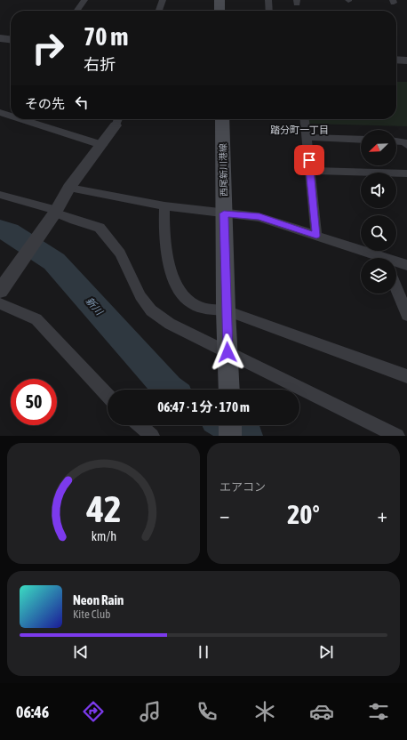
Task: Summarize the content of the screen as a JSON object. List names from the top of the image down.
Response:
{
  "streets": {
    "main road": ["西尾新川港線"]
  },
  "districts": ["踏分町一丁目"],
  "water": ["新川"],
  "north": "bottom left",
  "page": {
    "turn": ["70 m", "右折"],
    "then": "その先",
    "limit": "50",
    "trip": "06:47 · 1 分 · 170 m",
    "tile": "エアコン",
    "heat": ["−", "20°", "+"],
    "song": ["Neon Rain", "Kite Club"],
    "tabs": "06:46",
    "gauge": ["42", "km/h"]
  }
}
